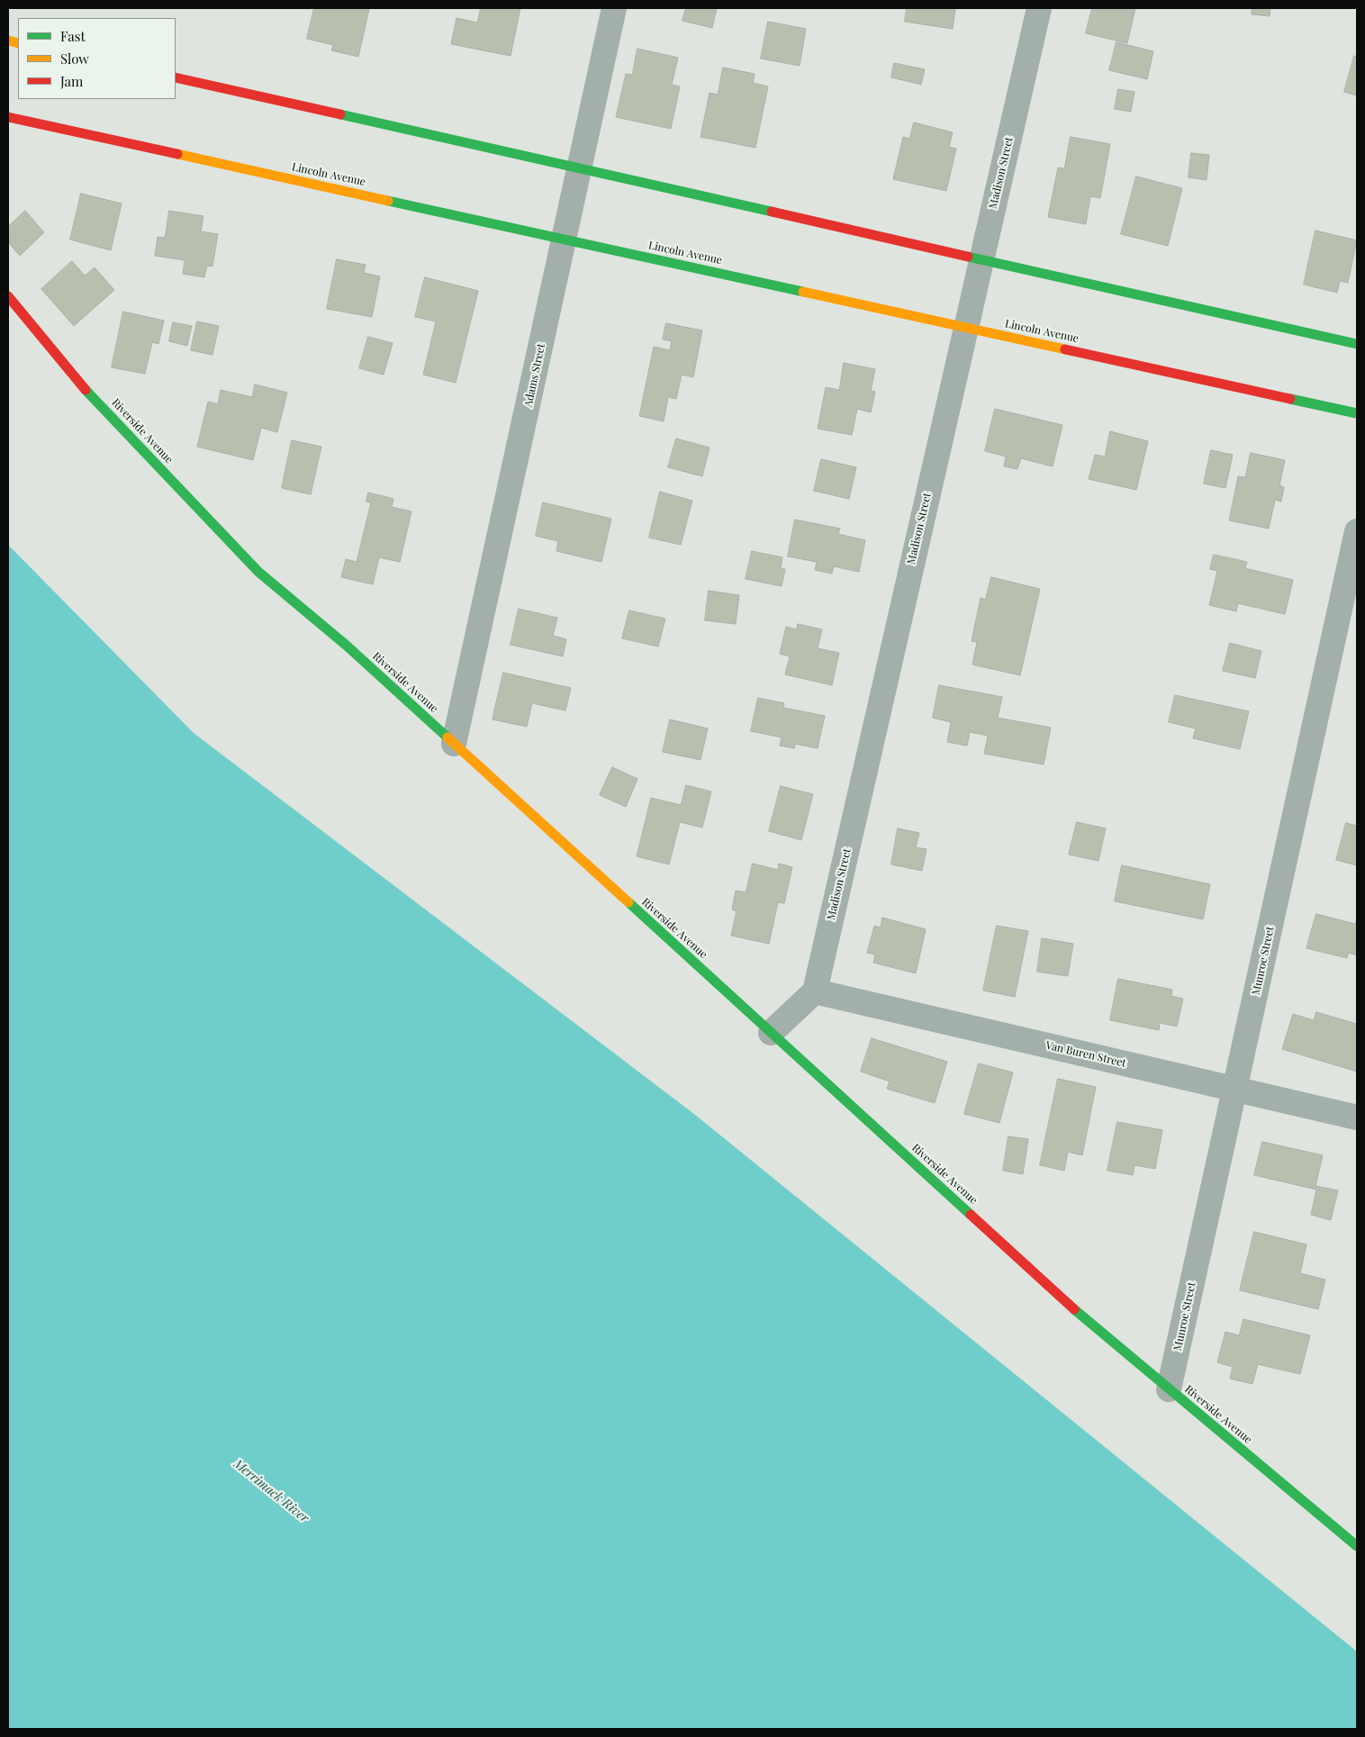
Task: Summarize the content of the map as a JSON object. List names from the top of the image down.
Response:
{
  "streets": {
    "main road": ["Lincoln Avenue", "Riverside Avenue"],
    "street": [
      "Madison Street",
      "Adams Street",
      "Munroe Street",
      "Van Buren Street"
    ]
  },
  "crossings": [
    ["Madison Street", "Lincoln Avenue"],
    ["Madison Street", "Van Buren Street"],
    ["Lincoln Avenue", "Adams Street"],
    ["Adams Street", "Riverside Avenue"],
    ["Riverside Avenue", "Munroe Street"],
    ["Munroe Street", "Van Buren Street"]
  ],
  "water": ["Merrimack River"],
  "legend": ["Fast", "Slow", "Jam"]
}
